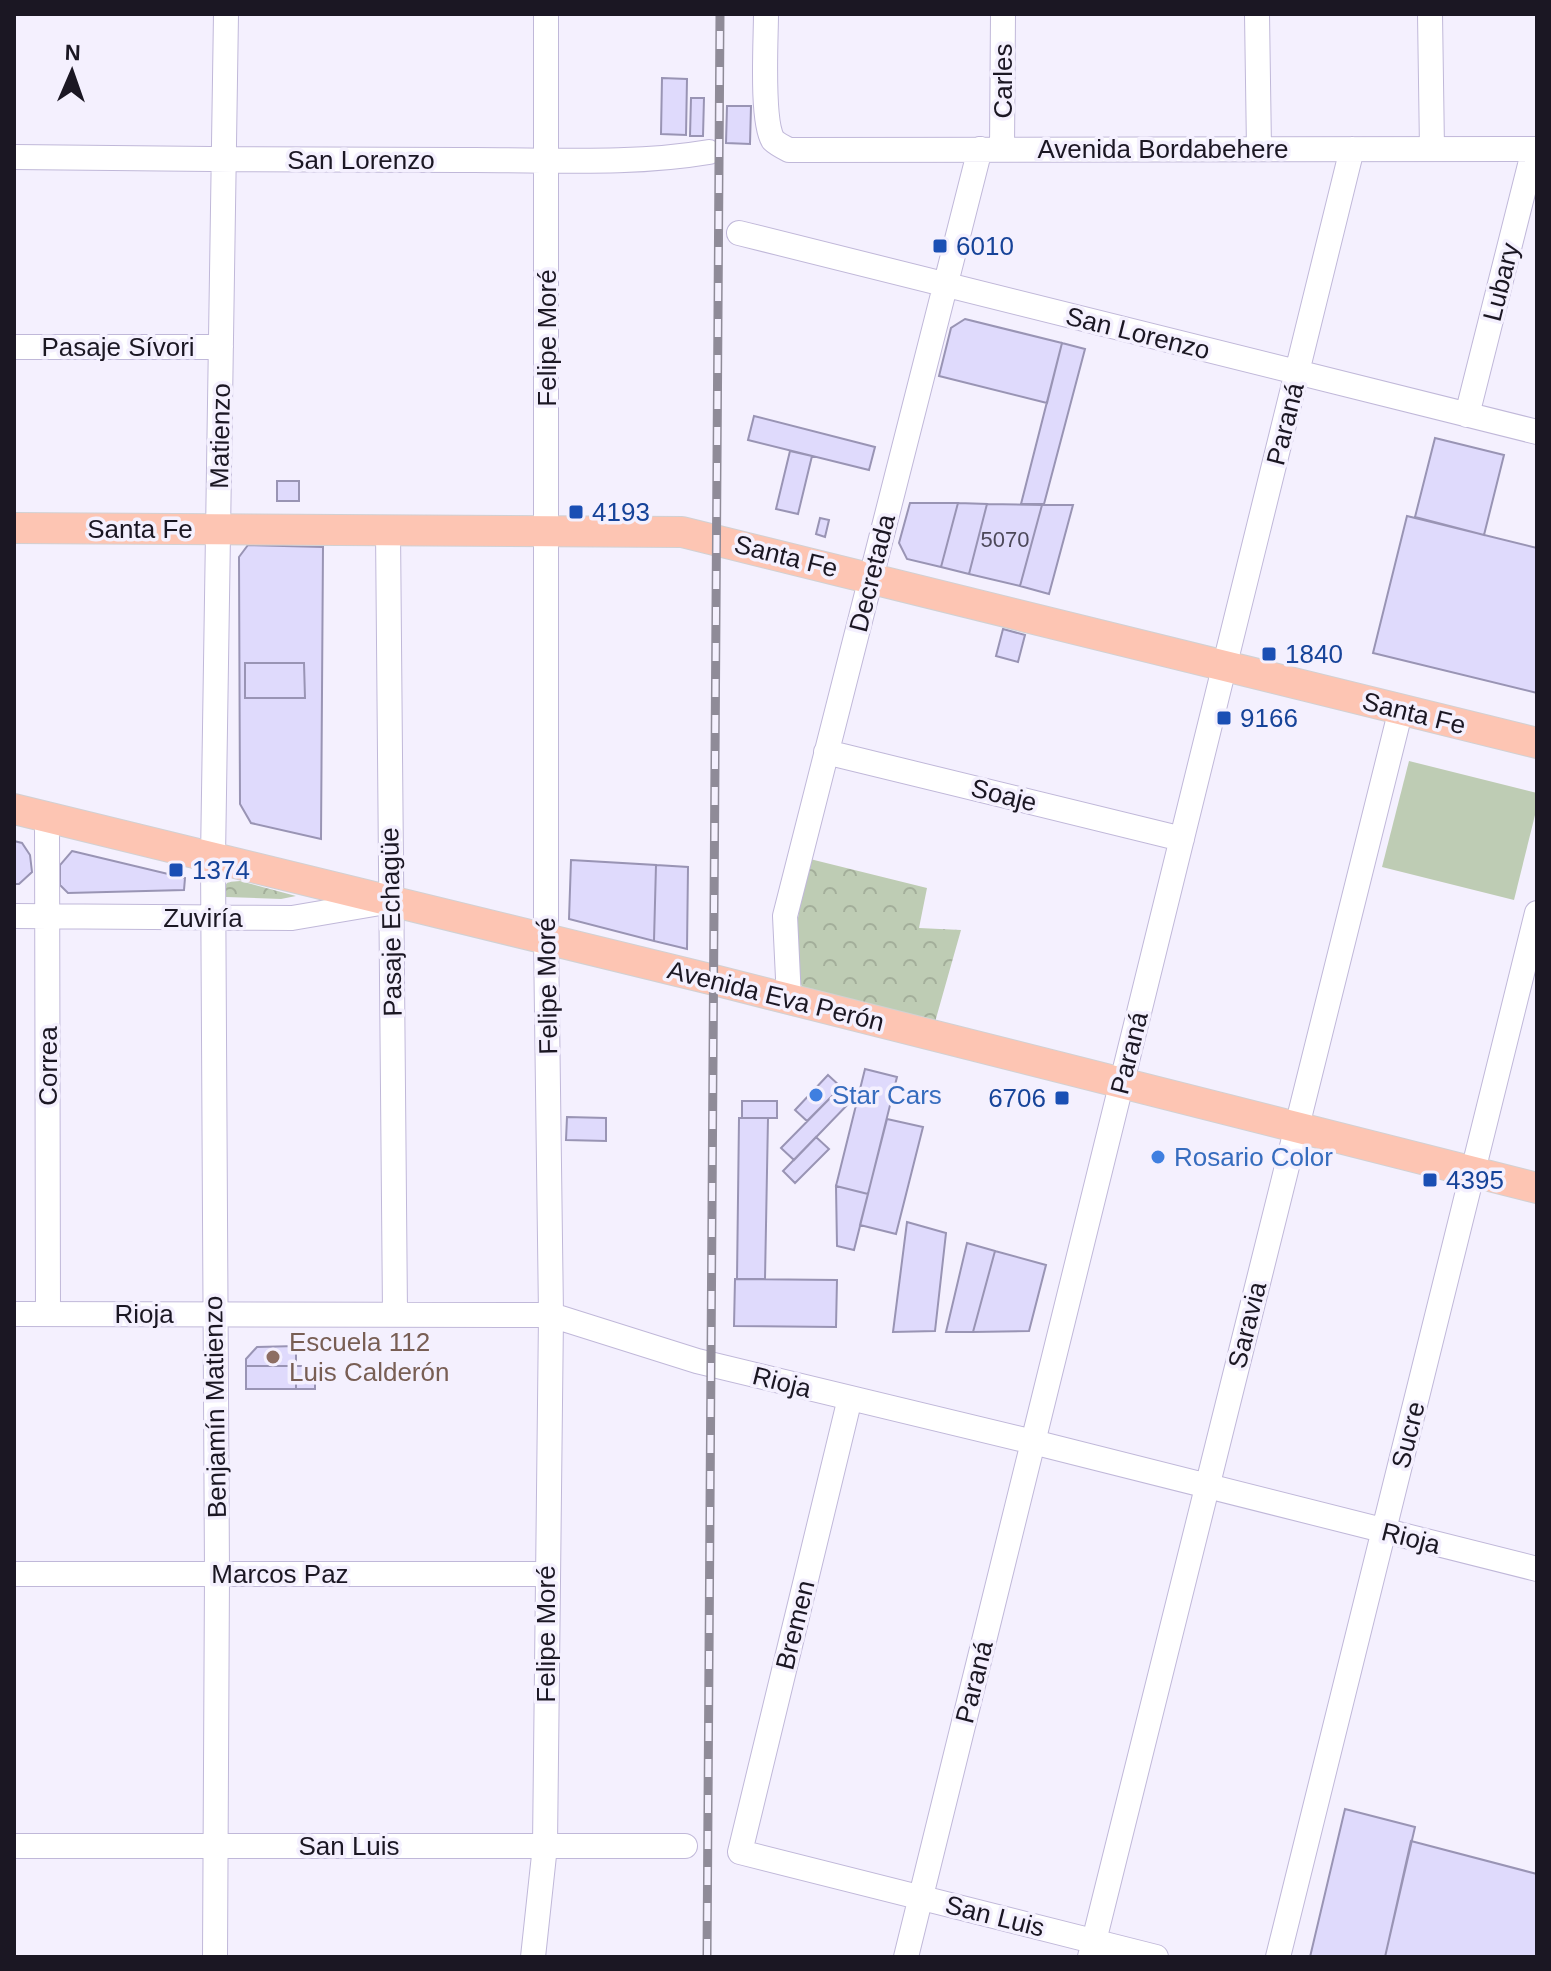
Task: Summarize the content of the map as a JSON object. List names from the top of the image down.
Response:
{
  "streets": {
    "main road": ["Santa Fe", "Avenida Eva Perón"],
    "street": [
      "Carles",
      "Avenida Bordabehere",
      "San Lorenzo",
      "Lubary",
      "Felipe Moré",
      "Pasaje Sívori",
      "Paraná",
      "Matienzo",
      "Decretada",
      "Soaje",
      "Zuviría",
      "Pasaje Echagüe",
      "Correa",
      "Rioja",
      "Saravia",
      "Benjamín Matienzo",
      "Sucre",
      "Marcos Paz",
      "Bremen",
      "San Luis"
    ]
  },
  "crossings": [
    ["Carles", "Avenida Bordabehere"],
    ["Carles", "Decretada"],
    ["Avenida Bordabehere", "Lubary"],
    ["Avenida Bordabehere", "Paraná"],
    ["Avenida Bordabehere", "Decretada"],
    ["San Lorenzo", "Lubary"],
    ["San Lorenzo", "Felipe Moré"],
    ["San Lorenzo", "Paraná"],
    ["San Lorenzo", "Matienzo"],
    ["San Lorenzo", "Decretada"],
    ["Felipe Moré", "Santa Fe"],
    ["Felipe Moré", "Avenida Eva Perón"],
    ["Felipe Moré", "Rioja"],
    ["Felipe Moré", "Marcos Paz"],
    ["Felipe Moré", "San Luis"],
    ["Pasaje Sívori", "Matienzo"],
    ["Paraná", "Santa Fe"],
    ["Paraná", "Soaje"],
    ["Paraná", "Avenida Eva Perón"],
    ["Paraná", "Rioja"],
    ["Paraná", "San Luis"],
    ["Matienzo", "Santa Fe"],
    ["Matienzo", "Avenida Eva Perón"],
    ["Matienzo", "Benjamín Matienzo"],
    ["Santa Fe", "Decretada"],
    ["Santa Fe", "Pasaje Echagüe"],
    ["Santa Fe", "Saravia"],
    ["Decretada", "Soaje"],
    ["Decretada", "Avenida Eva Perón"],
    ["Zuviría", "Pasaje Echagüe"],
    ["Zuviría", "Avenida Eva Perón"],
    ["Zuviría", "Correa"],
    ["Zuviría", "Benjamín Matienzo"],
    ["Pasaje Echagüe", "Avenida Eva Perón"],
    ["Pasaje Echagüe", "Rioja"],
    ["Avenida Eva Perón", "Correa"],
    ["Avenida Eva Perón", "Saravia"],
    ["Avenida Eva Perón", "Benjamín Matienzo"],
    ["Avenida Eva Perón", "Sucre"],
    ["Correa", "Rioja"],
    ["Rioja", "Saravia"],
    ["Rioja", "Benjamín Matienzo"],
    ["Rioja", "Sucre"],
    ["Rioja", "Bremen"],
    ["Saravia", "San Luis"],
    ["Benjamín Matienzo", "Marcos Paz"],
    ["Benjamín Matienzo", "San Luis"],
    ["Bremen", "San Luis"]
  ],
  "places": {
    "transit": [
      "6010",
      "4193",
      "1840",
      "9166",
      "1374",
      "6706",
      "4395"
    ],
    "other": ["Star Cars", "Rosario Color", "Escuela 112 Luis Calderón"]
  },
  "house_numbers": ["5070"],
  "north": "top"
}
